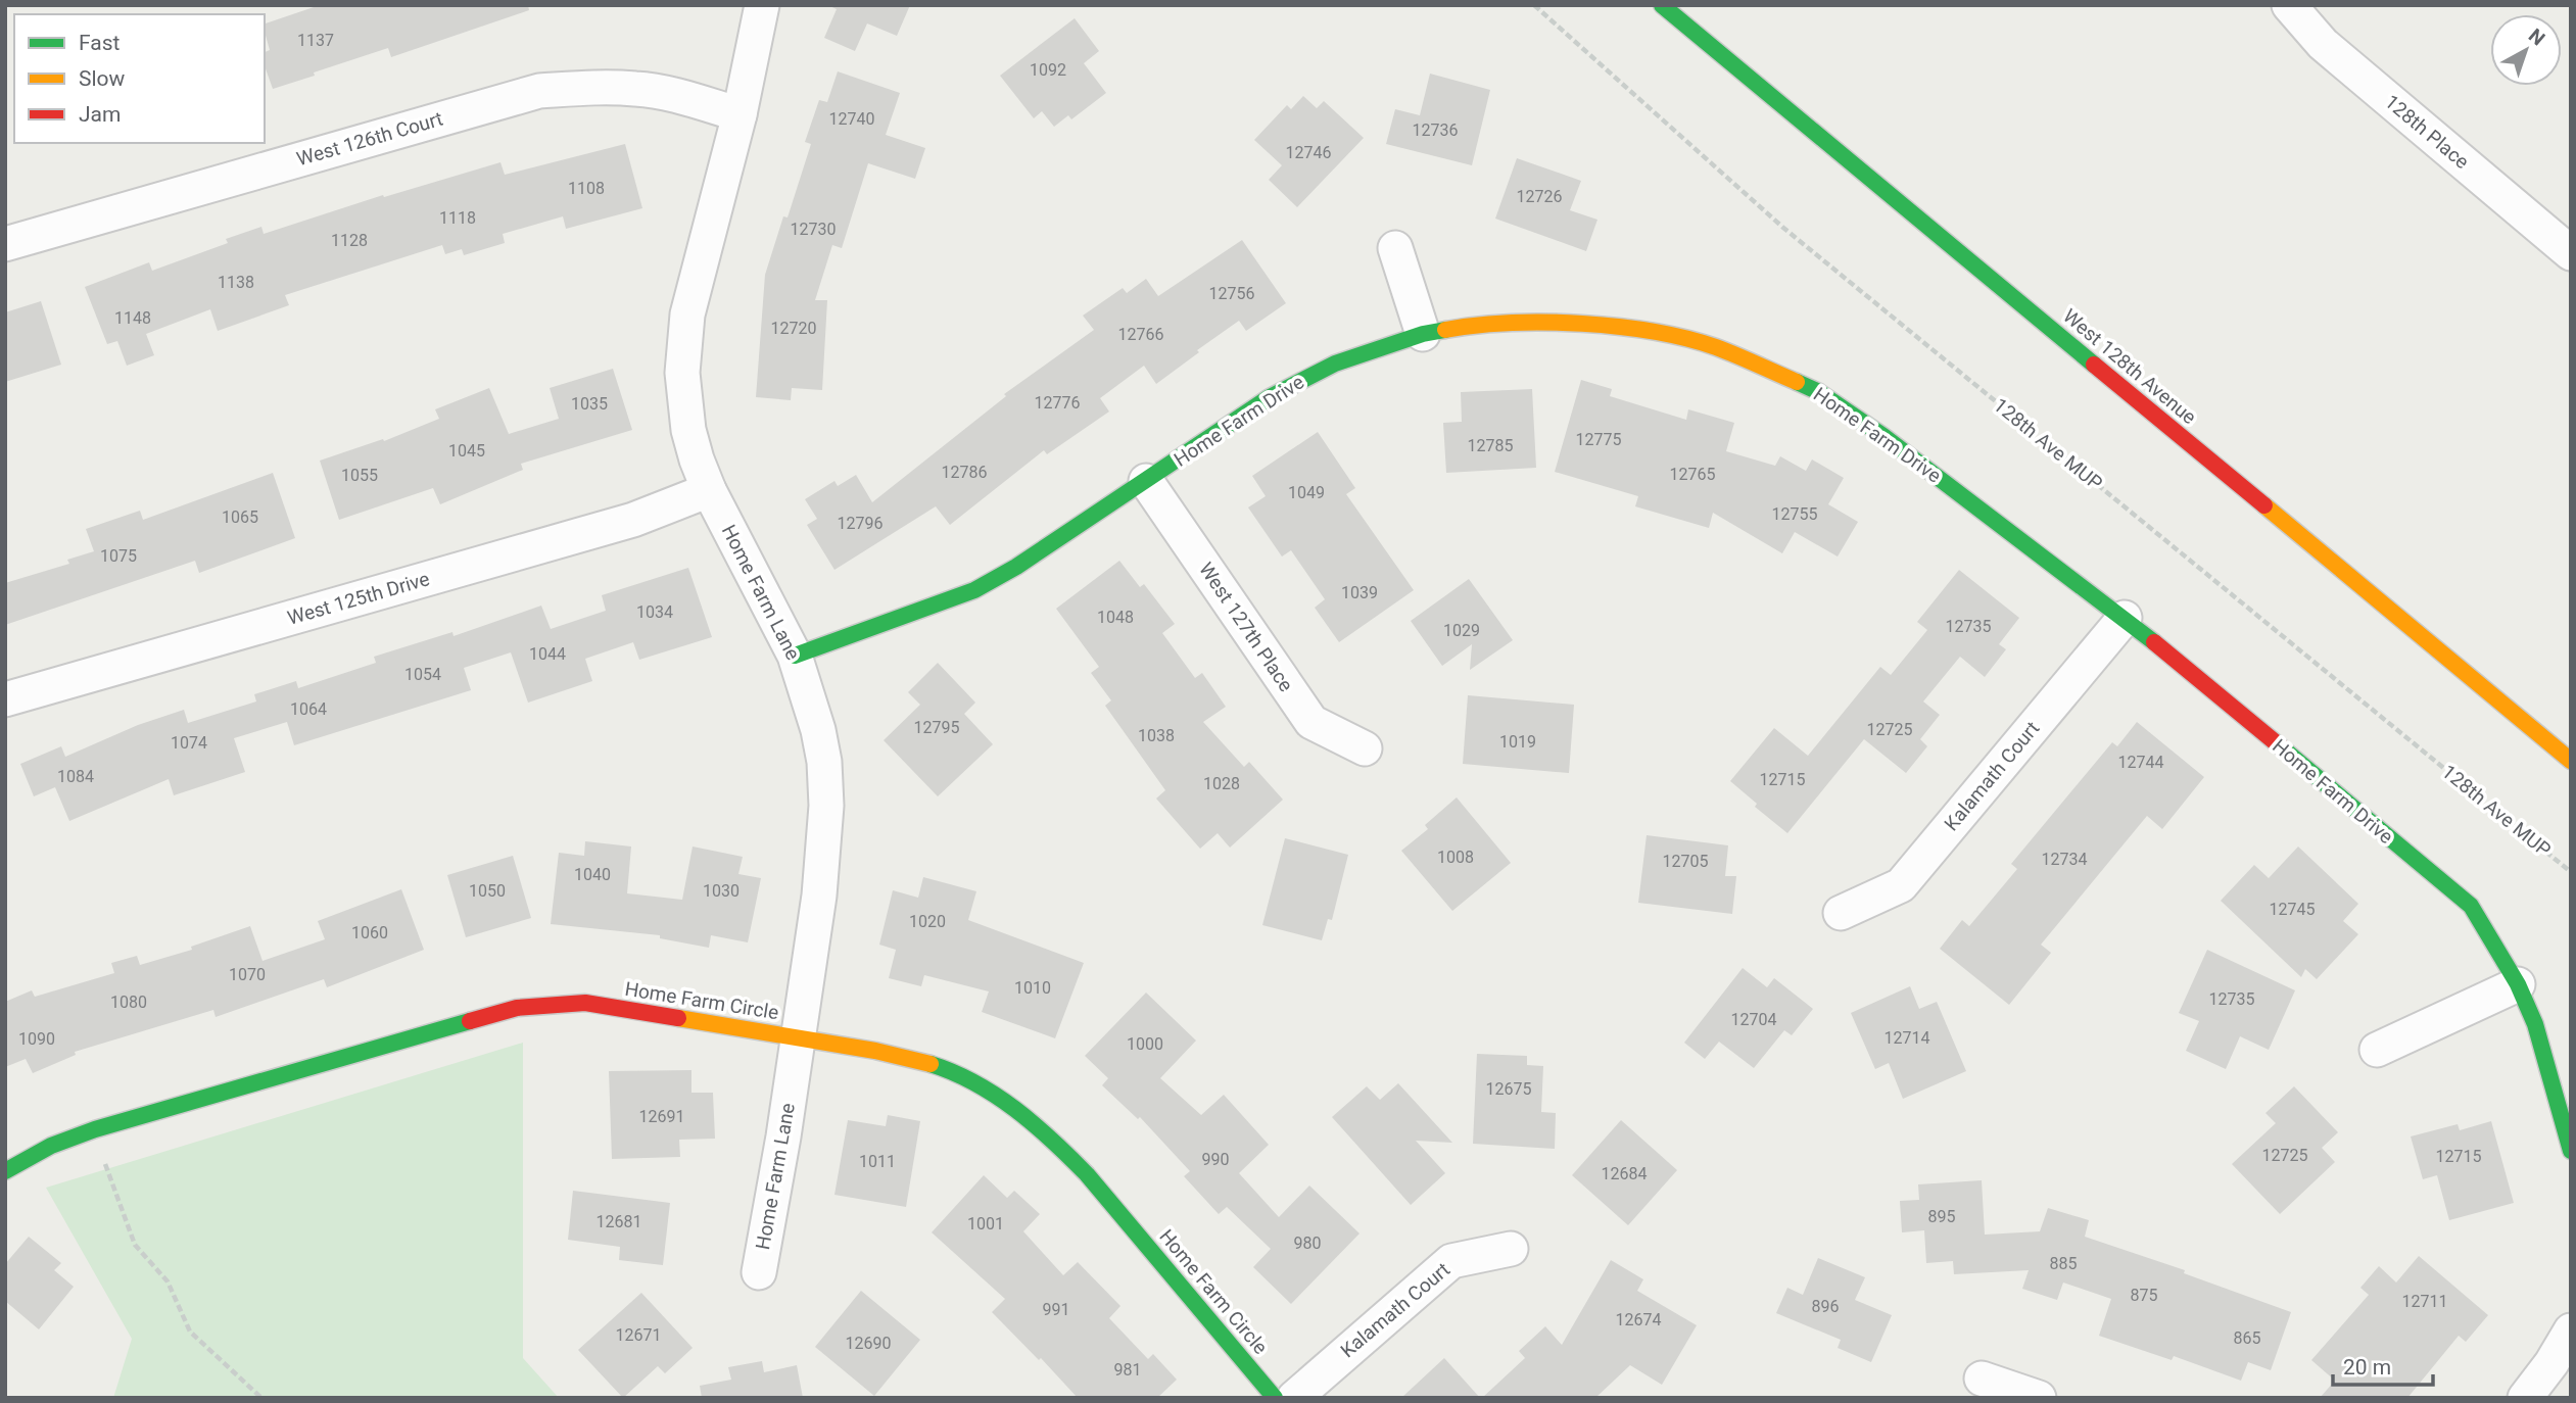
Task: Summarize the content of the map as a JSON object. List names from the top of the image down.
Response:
{
  "streets": {
    "street": [
      "128th Place",
      "West 126th Court",
      "West 128th Avenue",
      "Home Farm Drive",
      "Home Farm Lane",
      "West 125th Drive",
      "West 127th Place",
      "Kalamath Court",
      "Home Farm Circle"
    ],
    "path": ["128th Ave MUP"]
  },
  "crossings": [
    ["West 126th Court", "Home Farm Lane"],
    ["Home Farm Drive", "Home Farm Lane"],
    ["Home Farm Drive", "West 127th Place"],
    ["Home Farm Drive", "Kalamath Court"],
    ["Home Farm Lane", "West 125th Drive"],
    ["Home Farm Lane", "Home Farm Circle"]
  ],
  "house_numbers": [
    "1137",
    "1092",
    "12740",
    "12736",
    "12746",
    "1108",
    "12726",
    "1118",
    "12730",
    "1128",
    "1138",
    "12756",
    "1148",
    "12720",
    "12766",
    "12776",
    "1035",
    "12775",
    "12785",
    "1045",
    "12786",
    "12765",
    "1055",
    "1049",
    "12755",
    "1065",
    "12796",
    "1075",
    "1039",
    "1034",
    "1048",
    "12735",
    "1029",
    "1044",
    "1054",
    "1064",
    "12795",
    "12725",
    "1038",
    "1019",
    "1074",
    "12744",
    "1084",
    "12715",
    "1028",
    "1008",
    "12734",
    "12705",
    "1040",
    "1050",
    "1030",
    "12745",
    "1020",
    "1060",
    "1070",
    "1010",
    "12735",
    "1080",
    "12704",
    "12714",
    "1090",
    "1000",
    "12675",
    "12691",
    "12725",
    "12715",
    "990",
    "1011",
    "12684",
    "895",
    "12681",
    "1001",
    "980",
    "885",
    "875",
    "12711",
    "896",
    "991",
    "12674",
    "12671",
    "865",
    "12690",
    "981"
  ],
  "legend": ["Fast", "Slow", "Jam"],
  "scale_bar": "20 m",
  "north": "top right"
}
